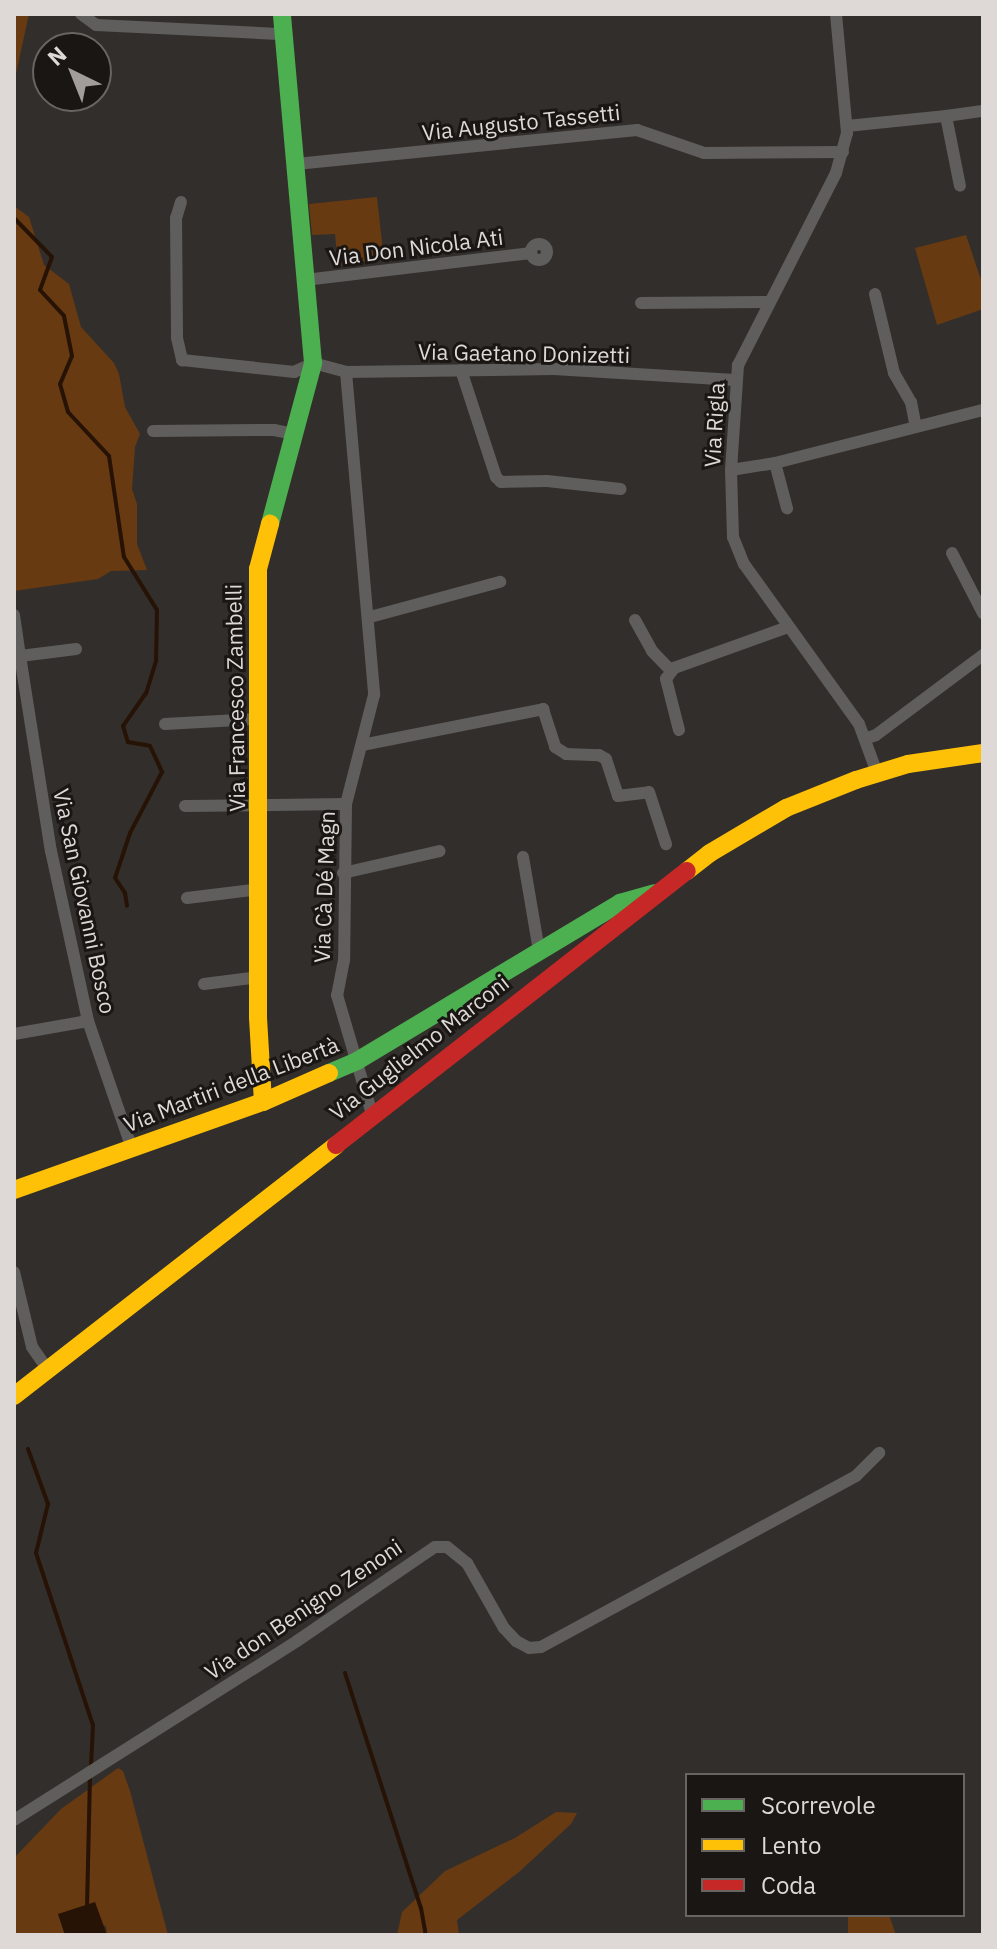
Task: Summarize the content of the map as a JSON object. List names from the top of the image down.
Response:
{
  "streets": {
    "main road": ["Via Francesco Zambelli", "Via Guglielmo Marconi", "Via Martiri della Libertà"],
    "street": [
      "Via Augusto Tassetti",
      "Via Don Nicola Ati",
      "Via Gaetano Donizetti",
      "Via Rigla",
      "Via Cà Dé Magn",
      "Via San Giovanni Bosco",
      "Via don Benigno Zenoni"
    ]
  },
  "crossings": [
    ["Via Augusto Tassetti", "Via Rigla"],
    ["Via Augusto Tassetti", "Via Francesco Zambelli"],
    ["Via Don Nicola Ati", "Via Francesco Zambelli"],
    ["Via Gaetano Donizetti", "Via Rigla"],
    ["Via Gaetano Donizetti", "Via Francesco Zambelli"],
    ["Via Gaetano Donizetti", "Via Cà Dé Magn"],
    ["Via Rigla", "Via Guglielmo Marconi"],
    ["Via Francesco Zambelli", "Via Martiri della Libertà"],
    ["Via Cà Dé Magn", "Via Guglielmo Marconi"],
    ["Via Cà Dé Magn", "Via Martiri della Libertà"],
    ["Via San Giovanni Bosco", "Via Martiri della Libertà"],
    ["Via Guglielmo Marconi", "Via Martiri della Libertà"]
  ],
  "legend": ["Scorrevole", "Lento", "Coda"],
  "north": "top left"
}
